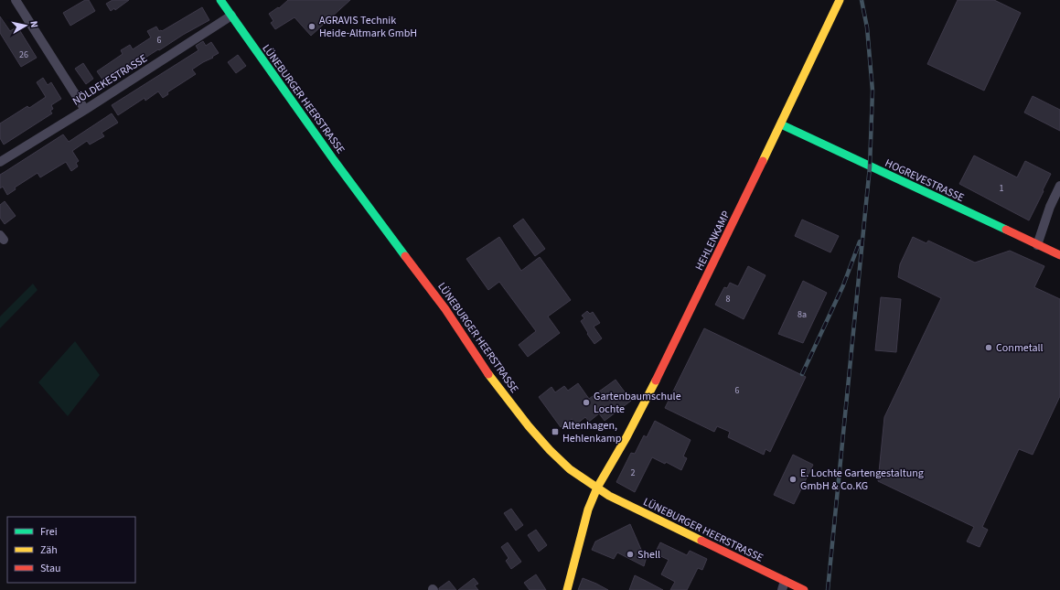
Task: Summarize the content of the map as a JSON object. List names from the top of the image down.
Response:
{
  "streets": {
    "street": [
      "NÖLDEKESTRASSE",
      "LÜNEBURGER HEERSTRASSE",
      "HOGREVESTRASSE",
      "HEHLENKAMP"
    ]
  },
  "crossings": [
    ["NÖLDEKESTRASSE", "LÜNEBURGER HEERSTRASSE"],
    ["LÜNEBURGER HEERSTRASSE", "HEHLENKAMP"],
    ["HOGREVESTRASSE", "HEHLENKAMP"]
  ],
  "places": {
    "other": [
      "AGRAVIS Technik Heide-Altmark GmbH",
      "Conmetall",
      "Gartenbaumschule Lochte",
      "E. Lochte Gartengestaltung GmbH & Co.KG",
      "Shell"
    ],
    "transit": ["Altenhagen, Hehlenkamp"]
  },
  "house_numbers": [
    "6",
    "26",
    "1",
    "8",
    "8a",
    "6",
    "2"
  ],
  "legend": ["Frei", "Zäh", "Stau"],
  "north": "right"
}
